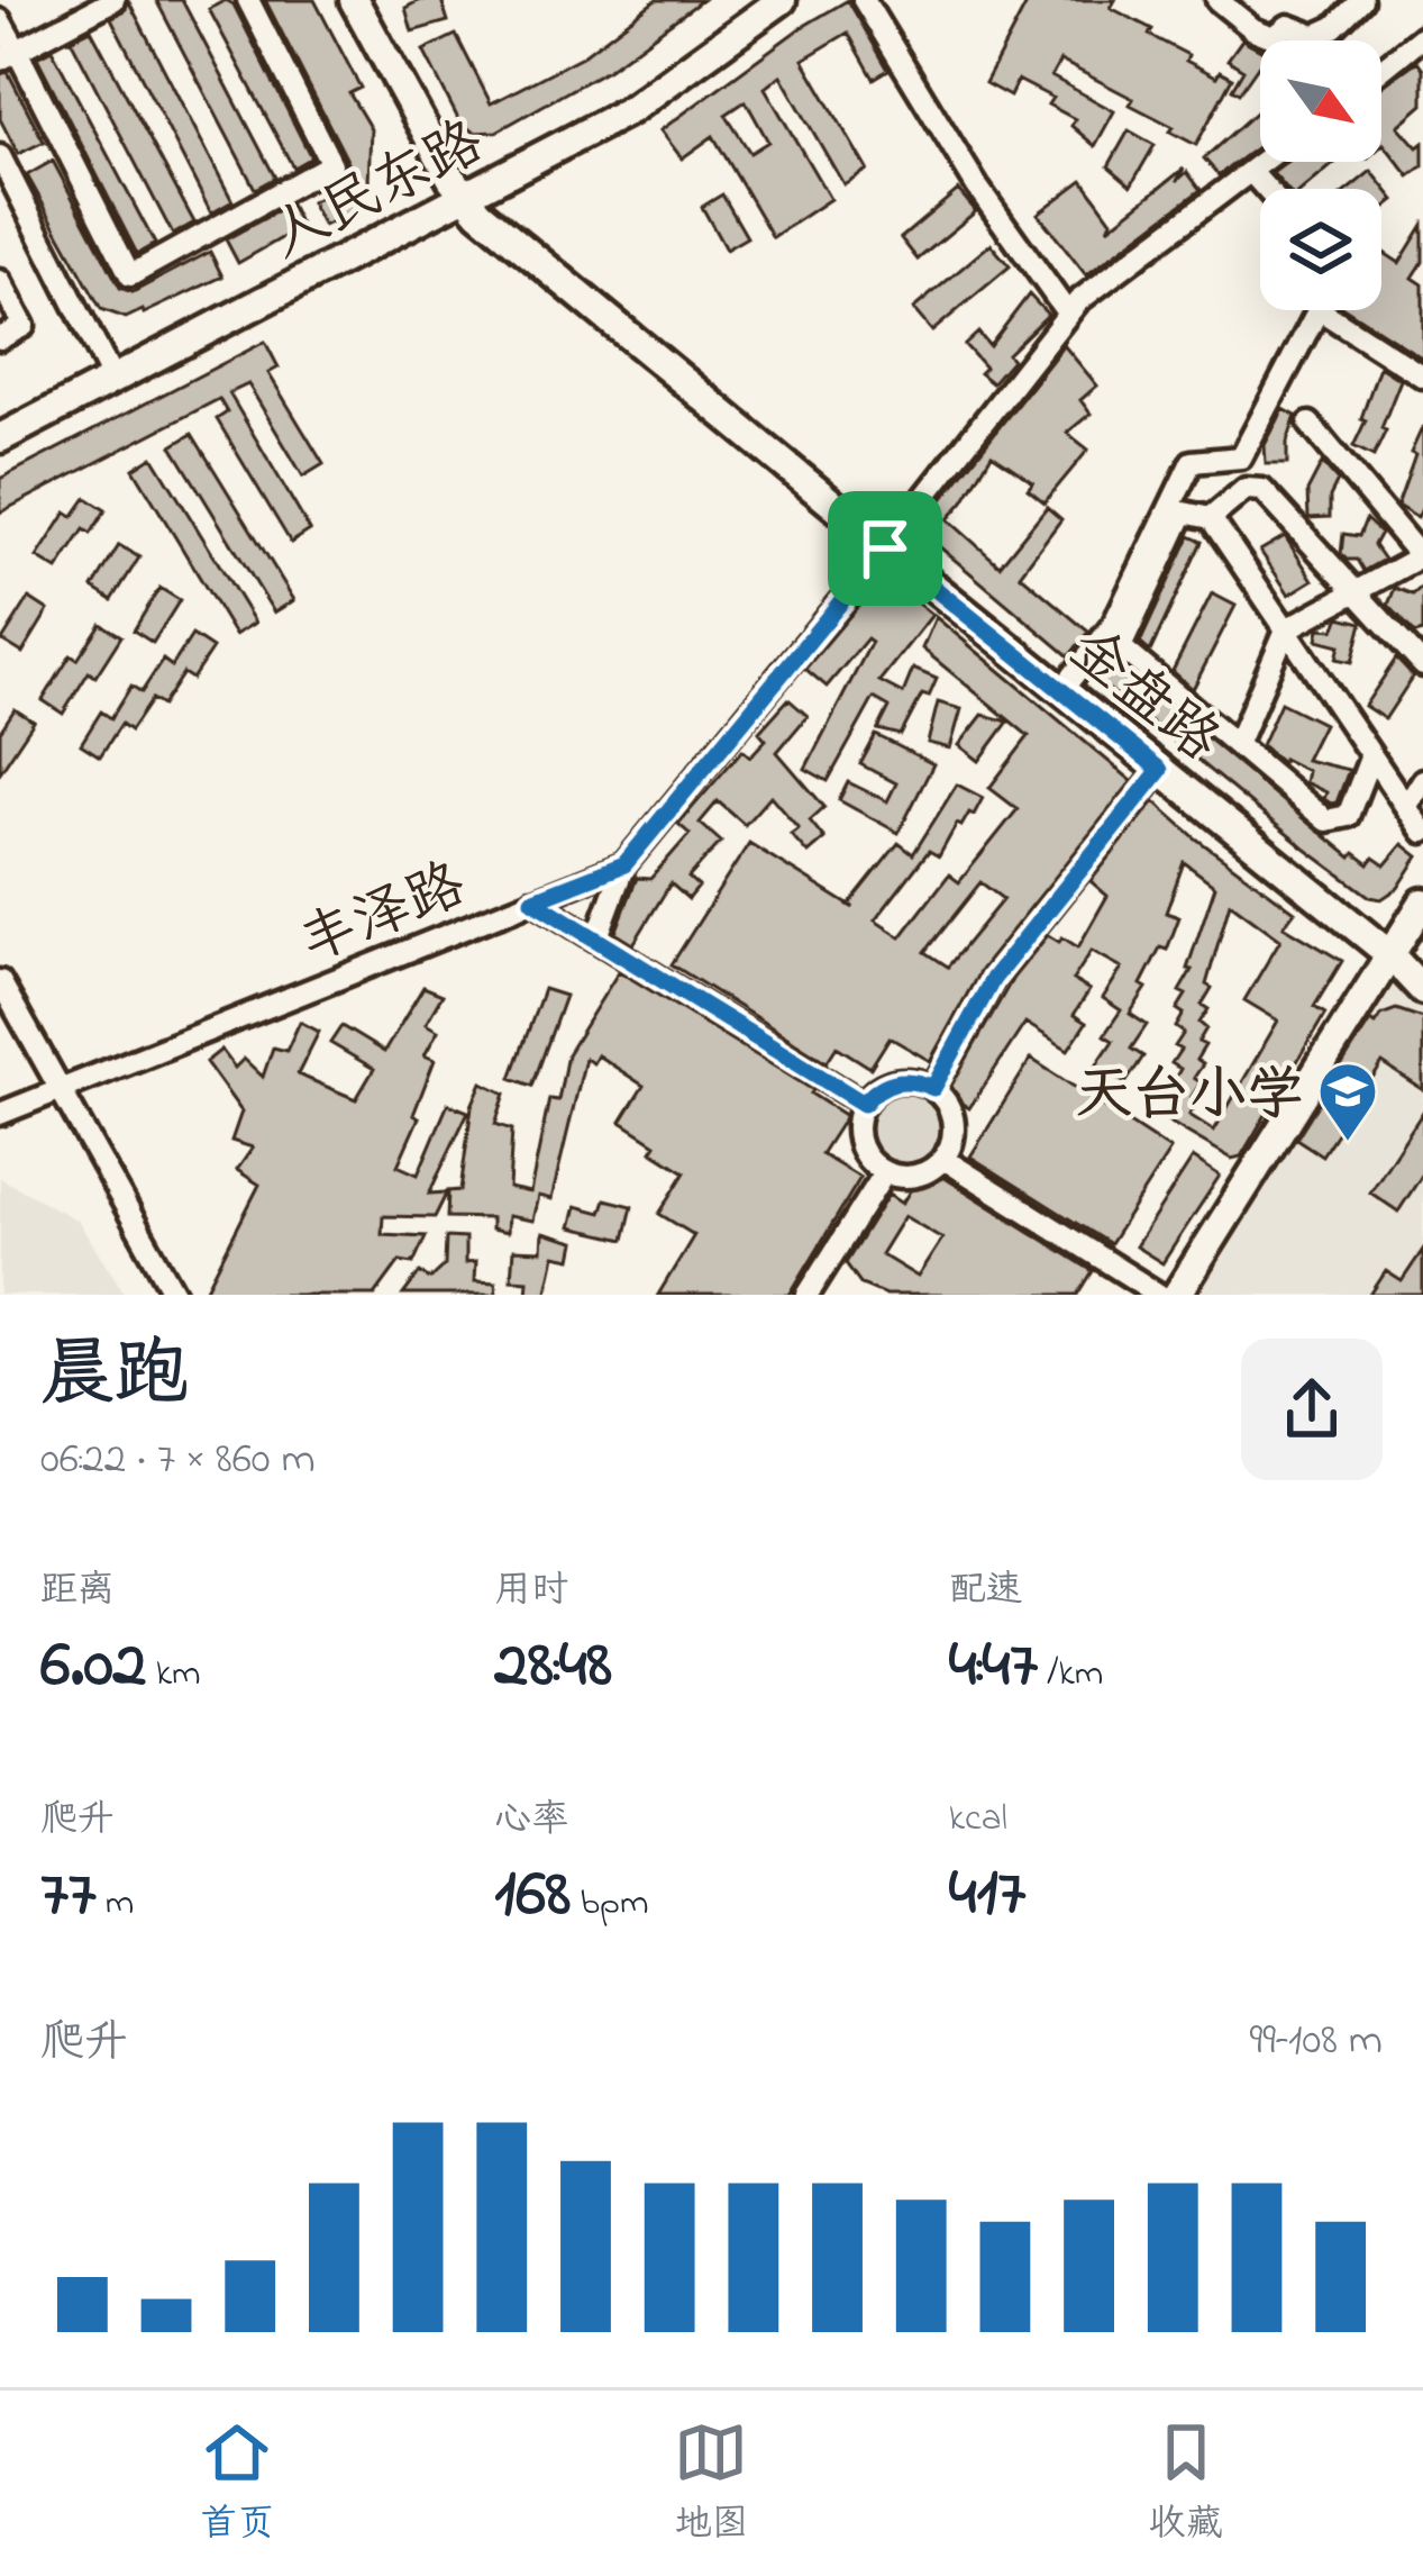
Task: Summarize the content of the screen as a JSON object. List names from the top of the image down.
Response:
{
  "streets": {
    "main road": ["人民东路", "金盘路"],
    "street": ["丰泽路"]
  },
  "crossings": [
    ["人民东路", "金盘路"],
    ["金盘路", "丰泽路"]
  ],
  "places": {
    "school or university": ["天台小学"]
  },
  "north": "bottom right",
  "page": {
    "heading": ["晨跑", "06:22 · 7 × 860 m"],
    "stats": [
      ["距离", "6.02 km"],
      ["用时", "28:48"],
      ["配速", "4:47 /km"],
      ["爬升", "77 m"],
      ["心率", "168 bpm"],
      ["kcal", "417"]
    ],
    "chart": ["爬升", "99–108 m"],
    "tabs": ["首页", "地图", "收藏"]
  }
}
